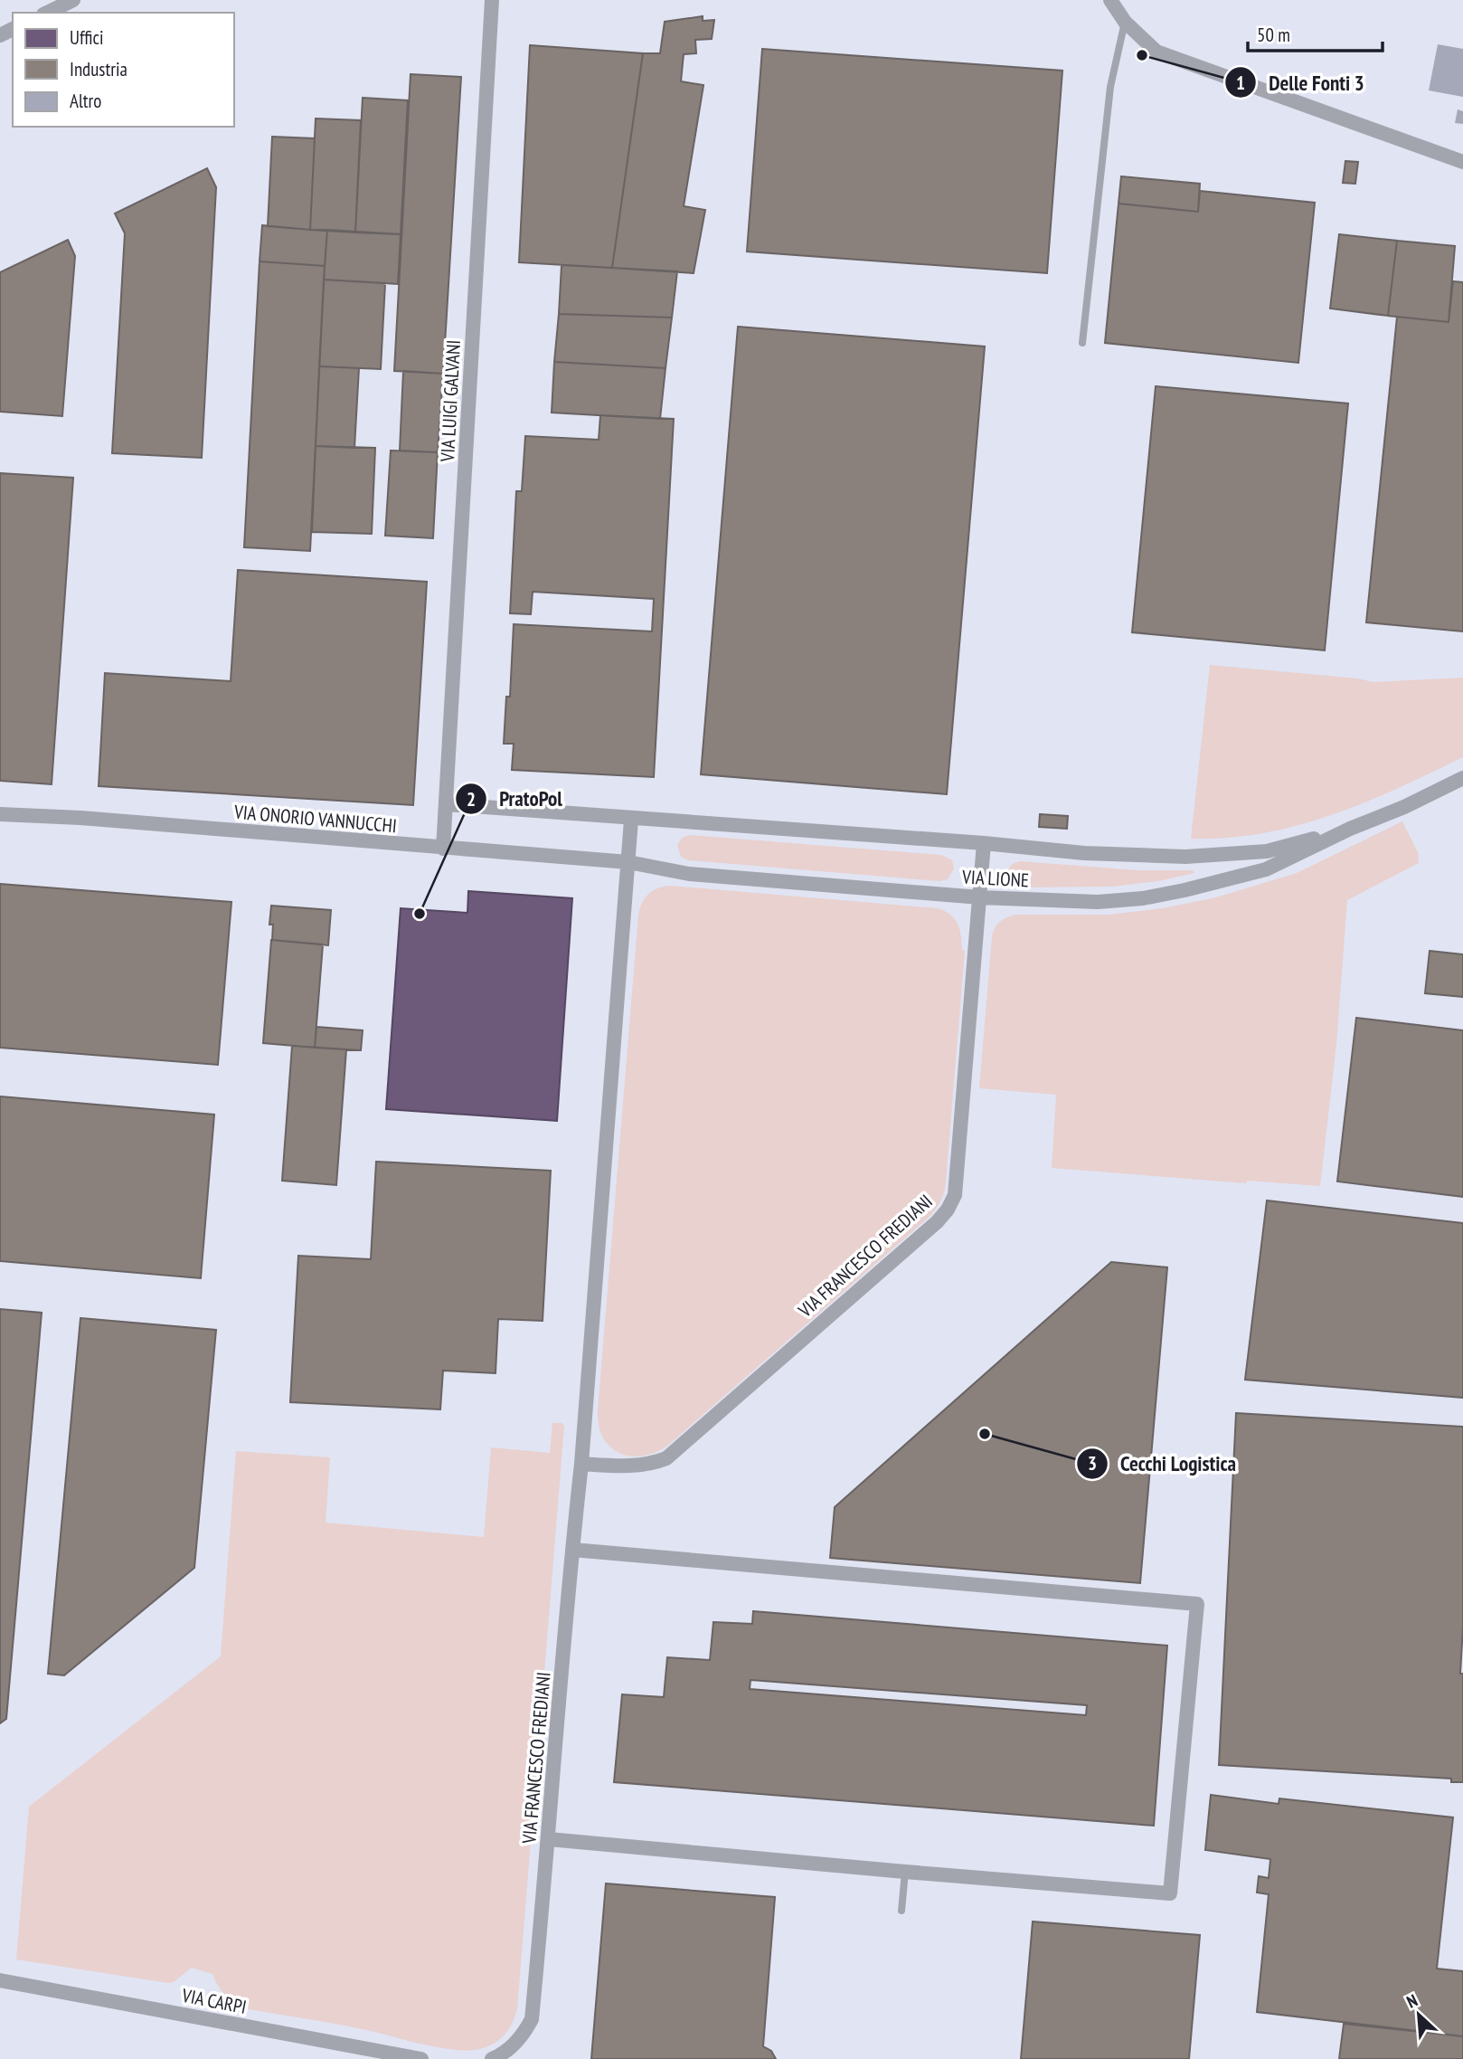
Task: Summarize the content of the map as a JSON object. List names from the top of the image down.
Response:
{
  "streets": {
    "street": [
      "VIA LUIGI GALVANI",
      "VIA ONORIO VANNUCCHI",
      "VIA LIONE",
      "VIA FRANCESCO FREDIANI",
      "VIA CARPI"
    ]
  },
  "crossings": [
    ["VIA LUIGI GALVANI", "VIA ONORIO VANNUCCHI"],
    ["VIA ONORIO VANNUCCHI", "VIA LIONE"],
    ["VIA ONORIO VANNUCCHI", "VIA FRANCESCO FREDIANI"],
    ["VIA LIONE", "VIA FRANCESCO FREDIANI"]
  ],
  "places": ["Delle Fonti 3", "PratoPol", "Cecchi Logistica"],
  "legend": ["Uffici", "Industria", "Altro"],
  "scale_bar": "50 m",
  "north": "top left"
}
